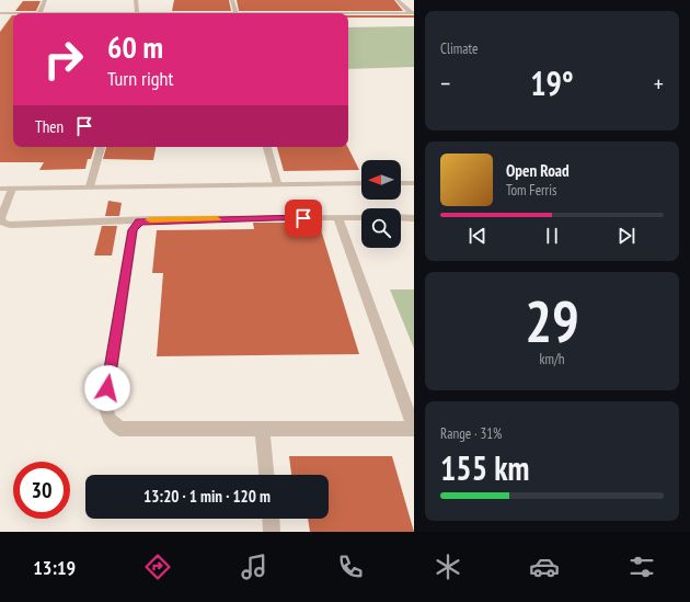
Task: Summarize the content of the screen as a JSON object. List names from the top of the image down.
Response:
{
  "north": "left",
  "page": {
    "tile": [
      "Climate",
      ["29", "km/h"],
      ["Range · 31%", "155 km"]
    ],
    "turn": ["60 m", "Turn right"],
    "heat": ["−", "19°", "+"],
    "then": "Then",
    "song": ["Open Road", "Tom Ferris"],
    "limit": "30",
    "trip": "13:20 · 1 min · 120 m",
    "tabs": "13:19"
  }
}
